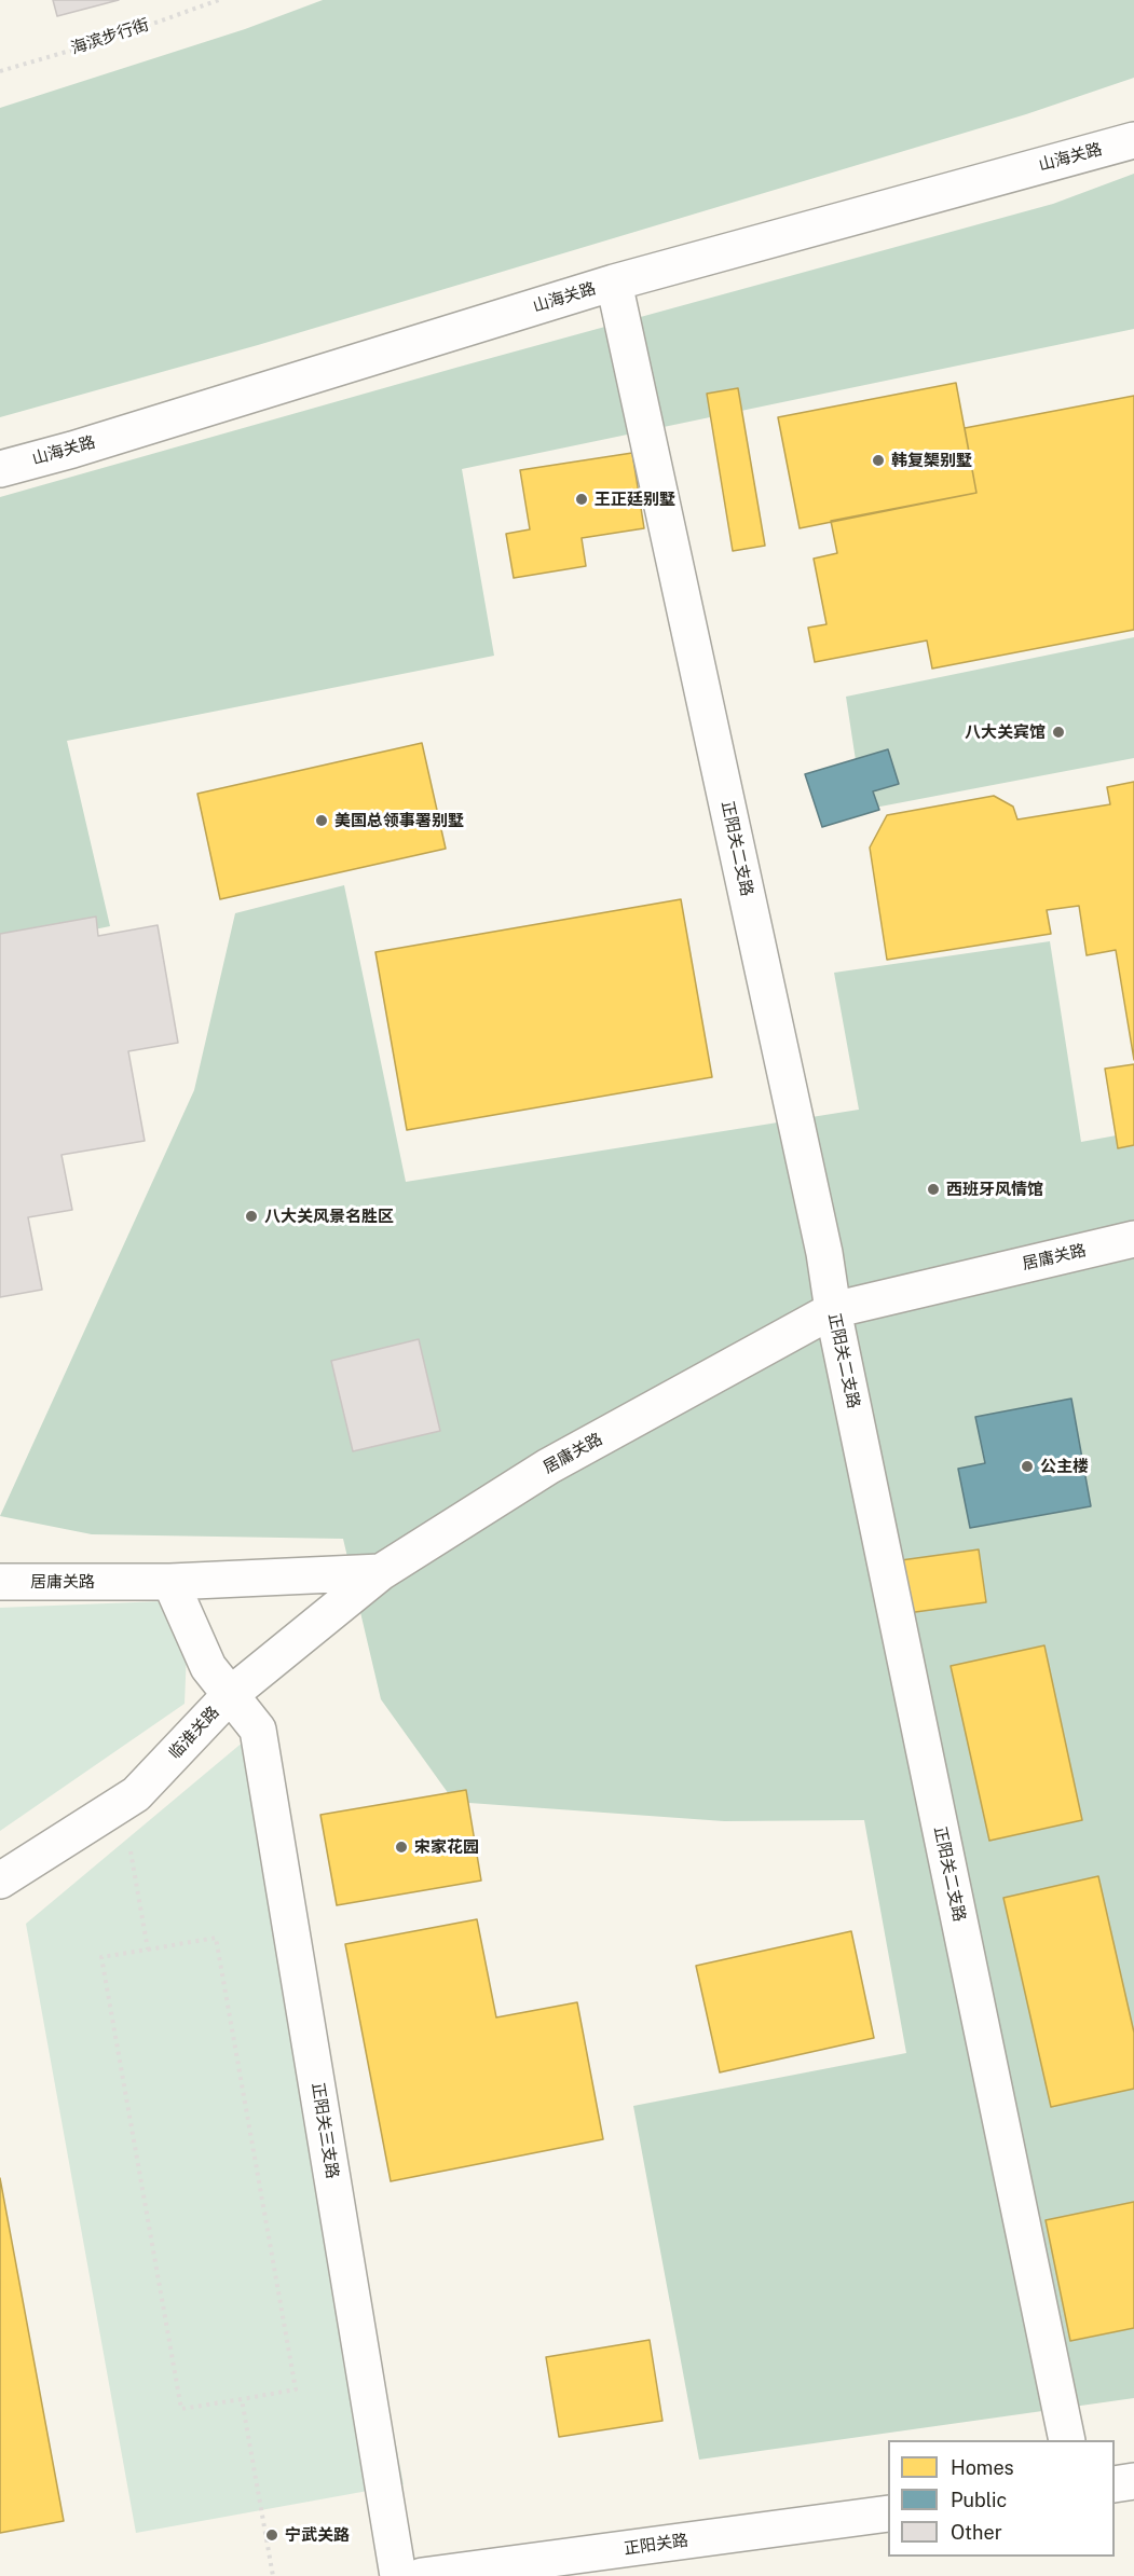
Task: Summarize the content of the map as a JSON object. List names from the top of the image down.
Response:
{
  "streets": {
    "street": [
      "山海关路",
      "正阳关二支路",
      "居庸关路",
      "临淮关路",
      "正阳关三支路",
      "正阳关路"
    ],
    "path": ["海滨步行街"]
  },
  "crossings": [
    ["山海关路", "正阳关二支路"],
    ["正阳关二支路", "居庸关路"],
    ["居庸关路", "临淮关路"],
    ["居庸关路", "正阳关三支路"],
    ["临淮关路", "正阳关三支路"]
  ],
  "places": [
    "韩复榘别墅",
    "王正廷别墅",
    "八大关宾馆",
    "美国总领事署别墅",
    "西班牙风情馆",
    "八大关风景名胜区",
    "公主楼",
    "宋家花园",
    "宁武关路"
  ],
  "legend": ["Homes", "Public", "Other"]
}
